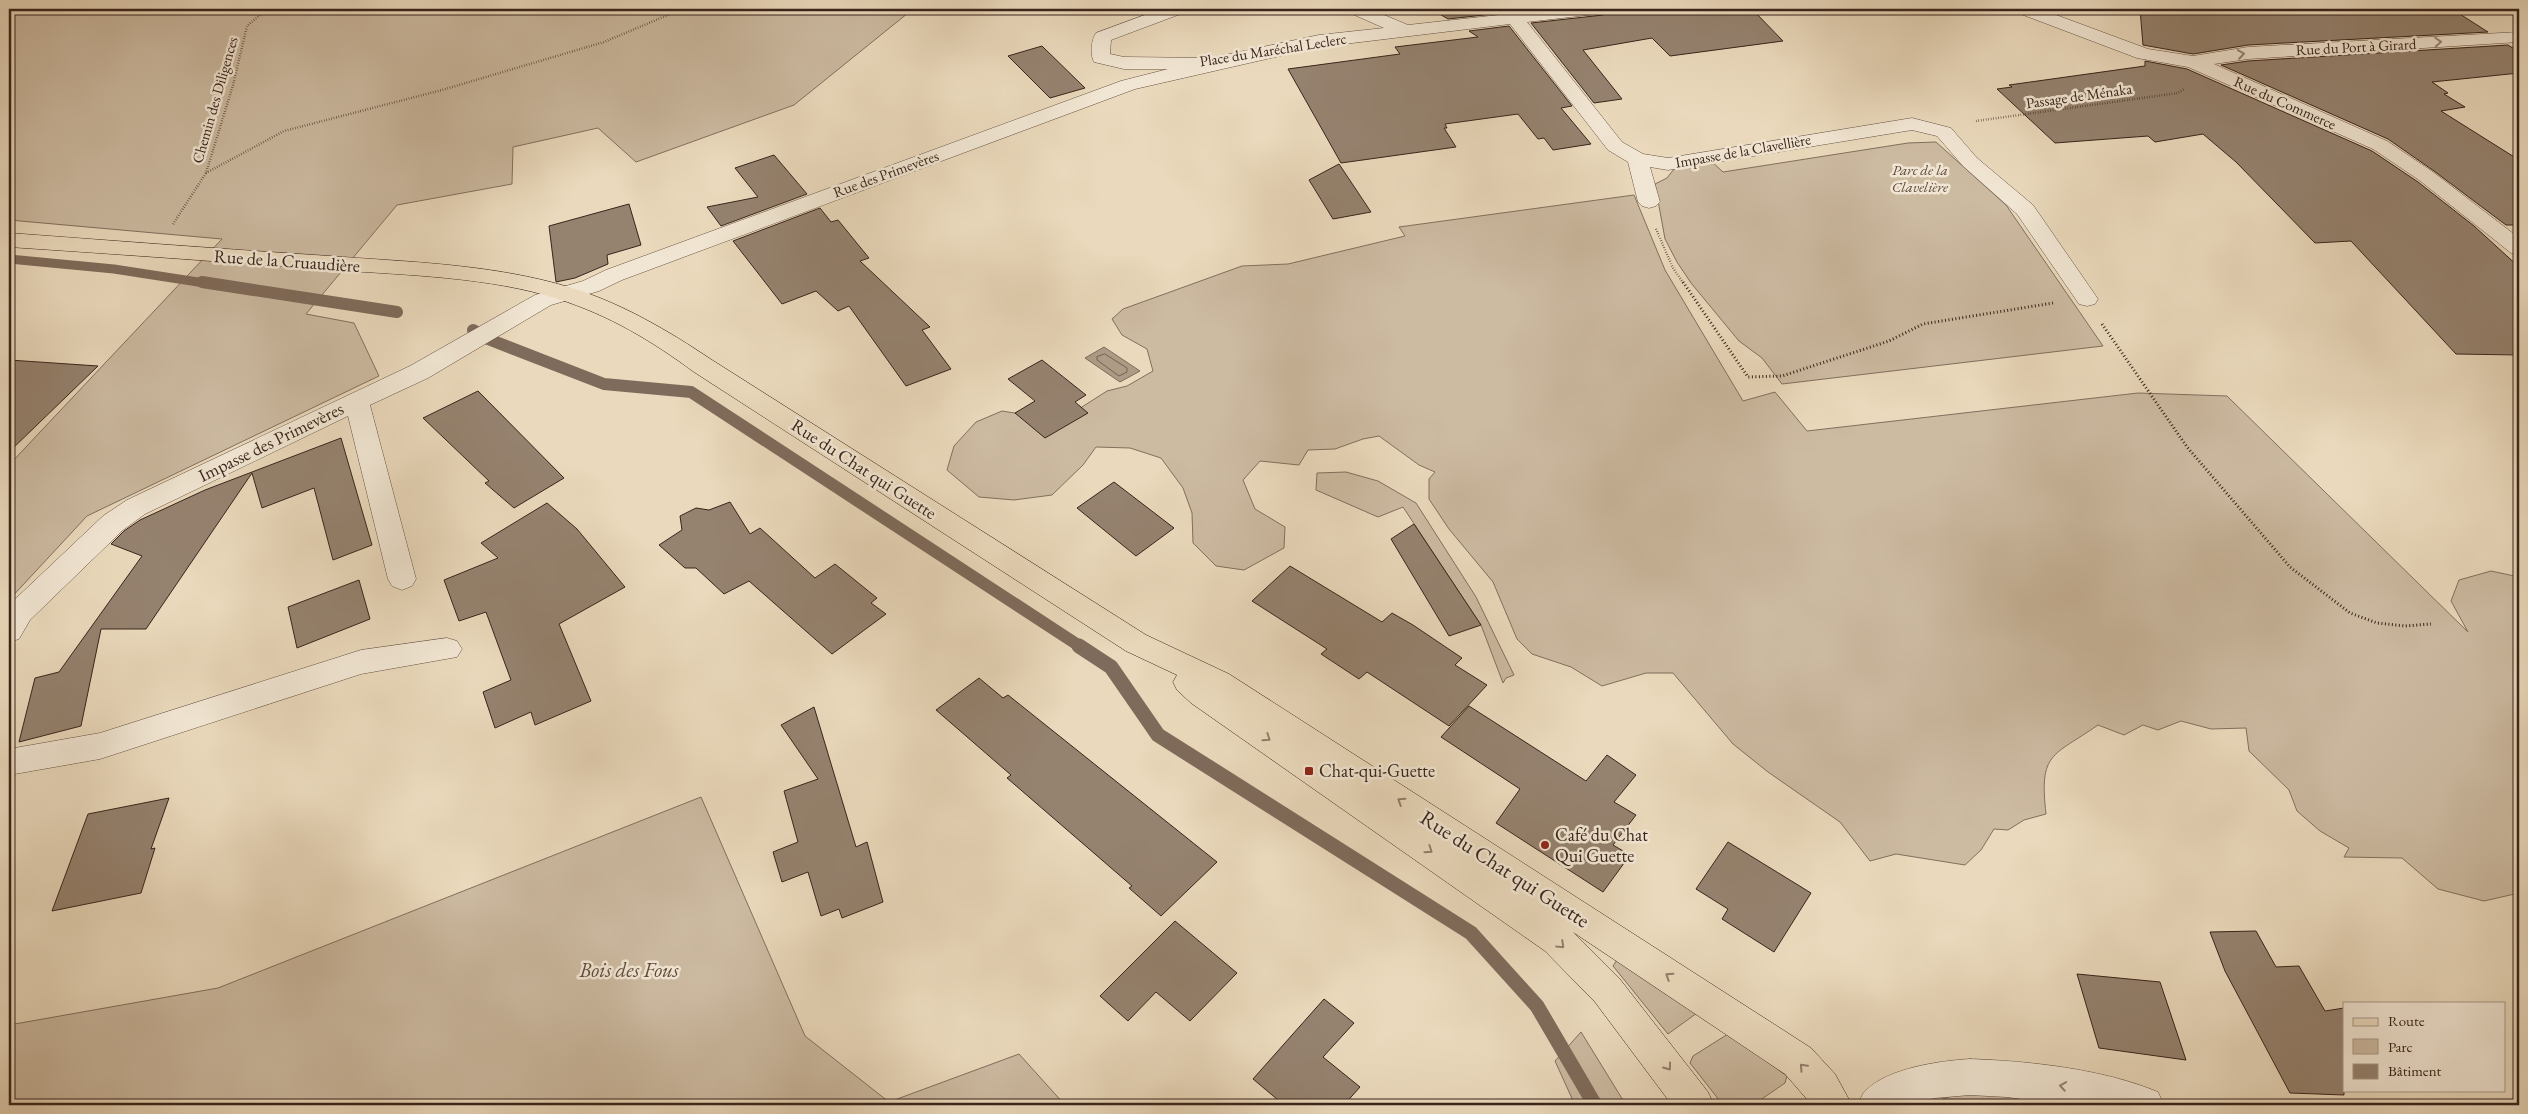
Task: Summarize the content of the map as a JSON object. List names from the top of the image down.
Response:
{
  "streets": {
    "main road": ["Rue de la Cruaudière", "Rue du Chat qui Guette"],
    "street": [
      "Rue du Port à Girard",
      "Place du Maréchal Leclerc",
      "Rue du Commerce",
      "Impasse de la Clavellière",
      "Rue des Primevères",
      "Impasse des Primevères"
    ],
    "path": ["Passage de Ménaka", "Chemin des Diligences"]
  },
  "crossings": [
    ["Rue du Port à Girard", "Passage de Ménaka"],
    ["Rue du Port à Girard", "Rue du Commerce"],
    ["Place du Maréchal Leclerc", "Rue des Primevères"],
    ["Passage de Ménaka", "Rue du Commerce"],
    ["Passage de Ménaka", "Impasse de la Clavellière"],
    ["Chemin des Diligences", "Rue de la Cruaudière"],
    ["Rue des Primevères", "Rue de la Cruaudière"],
    ["Rue des Primevères", "Impasse des Primevères"],
    ["Rue des Primevères", "Rue du Chat qui Guette"],
    ["Rue de la Cruaudière", "Impasse des Primevères"],
    ["Rue de la Cruaudière", "Rue du Chat qui Guette"],
    ["Impasse des Primevères", "Rue du Chat qui Guette"]
  ],
  "one_way": ["Rue du Port à Girard"],
  "parks": ["Parc de la Clavelière", "Bois des Fous"],
  "places": {
    "transit": ["Chat-qui-Guette"],
    "other": ["Café du Chat Qui Guette"]
  },
  "legend": ["Route", "Parc", "Bâtiment"]
}
